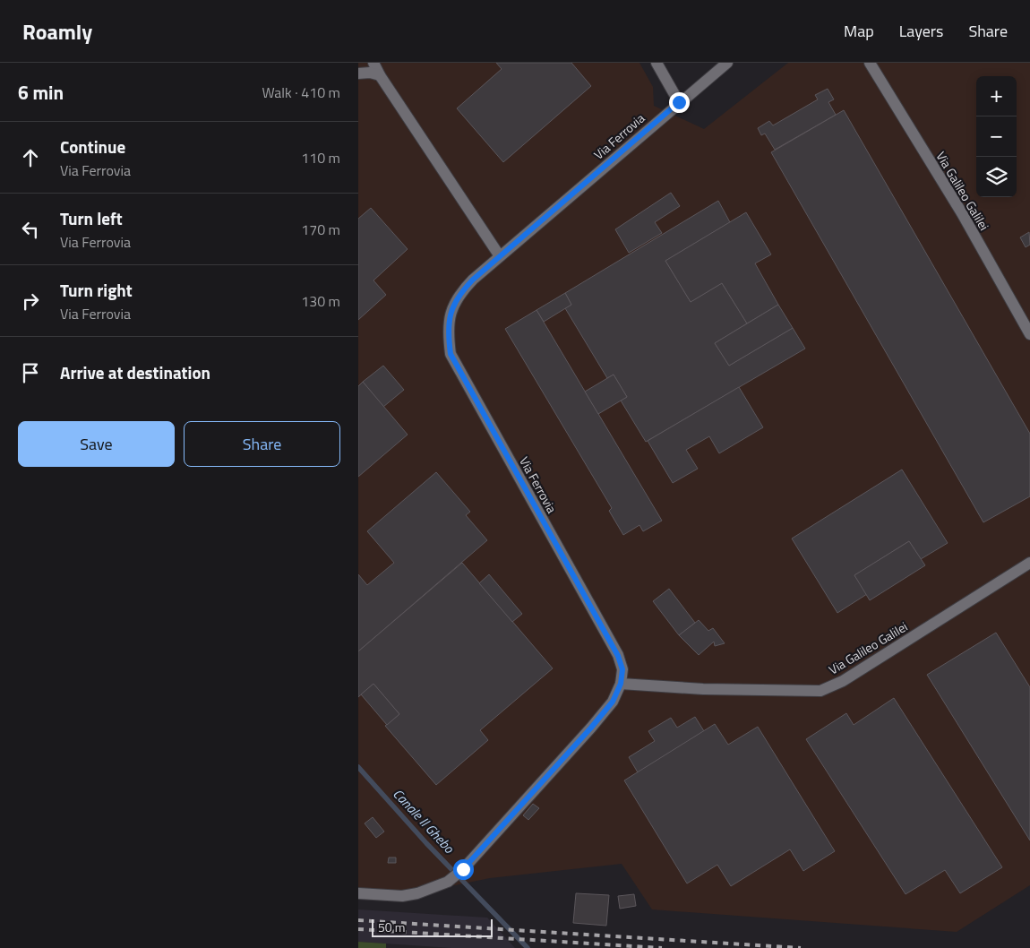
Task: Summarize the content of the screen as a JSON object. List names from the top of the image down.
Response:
{
  "streets": {
    "street": ["Via Ferrovia", "Via Galileo Galilei"]
  },
  "crossings": [
    ["Via Ferrovia", "Via Galileo Galilei"]
  ],
  "water": ["Canale Il Ghebo"],
  "scale_bar": "50 m",
  "page": {
    "header": "Roamly",
    "nav": ["Map", "Layers", "Share"],
    "heading": ["6 min", "Walk · 410 m"],
    "map_buttons": ["+", "−"],
    "list": [
      ["Continue", "Via Ferrovia", "110 m"],
      ["Turn left", "Via Ferrovia", "170 m"],
      ["Turn right", "Via Ferrovia", "130 m"],
      "Arrive at destination"
    ],
    "buttons": ["Save", "Share"],
    "scale": "50 m"
  }
}
